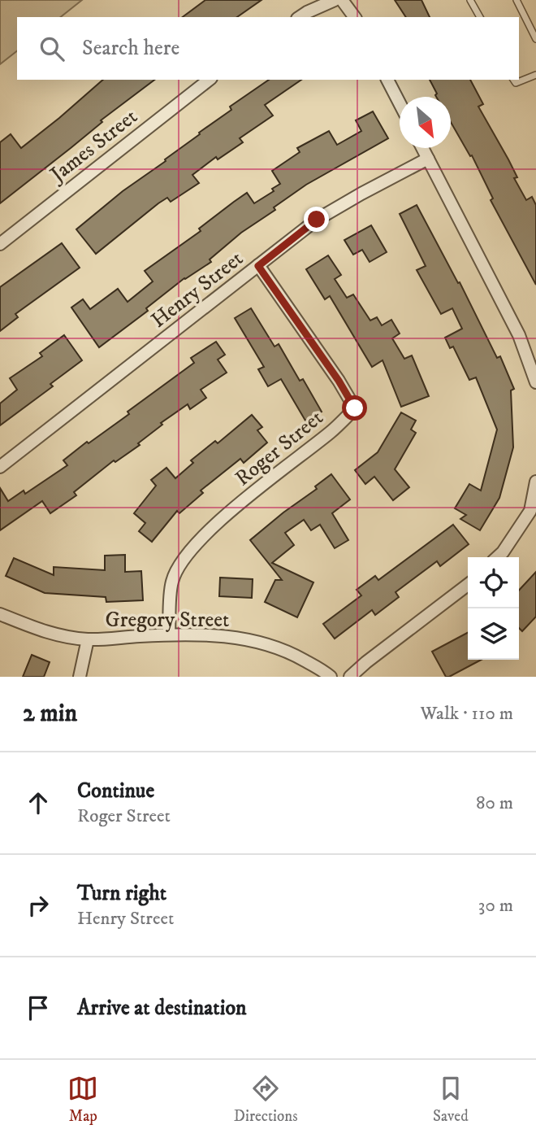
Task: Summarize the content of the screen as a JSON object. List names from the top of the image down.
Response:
{
  "streets": {
    "street": [
      "James Street",
      "Henry Street",
      "Roger Street",
      "Gregory Street"
    ]
  },
  "crossings": [
    ["Henry Street", "Roger Street"],
    ["Roger Street", "Gregory Street"]
  ],
  "north": "bottom right",
  "page": {
    "search": "Search here",
    "heading": ["2 min", "Walk · 110 m"],
    "list": [
      ["Continue", "Roger Street", "80 m"],
      ["Turn right", "Henry Street", "30 m"],
      "Arrive at destination"
    ],
    "nav": ["Map", "Directions", "Saved"]
  }
}
